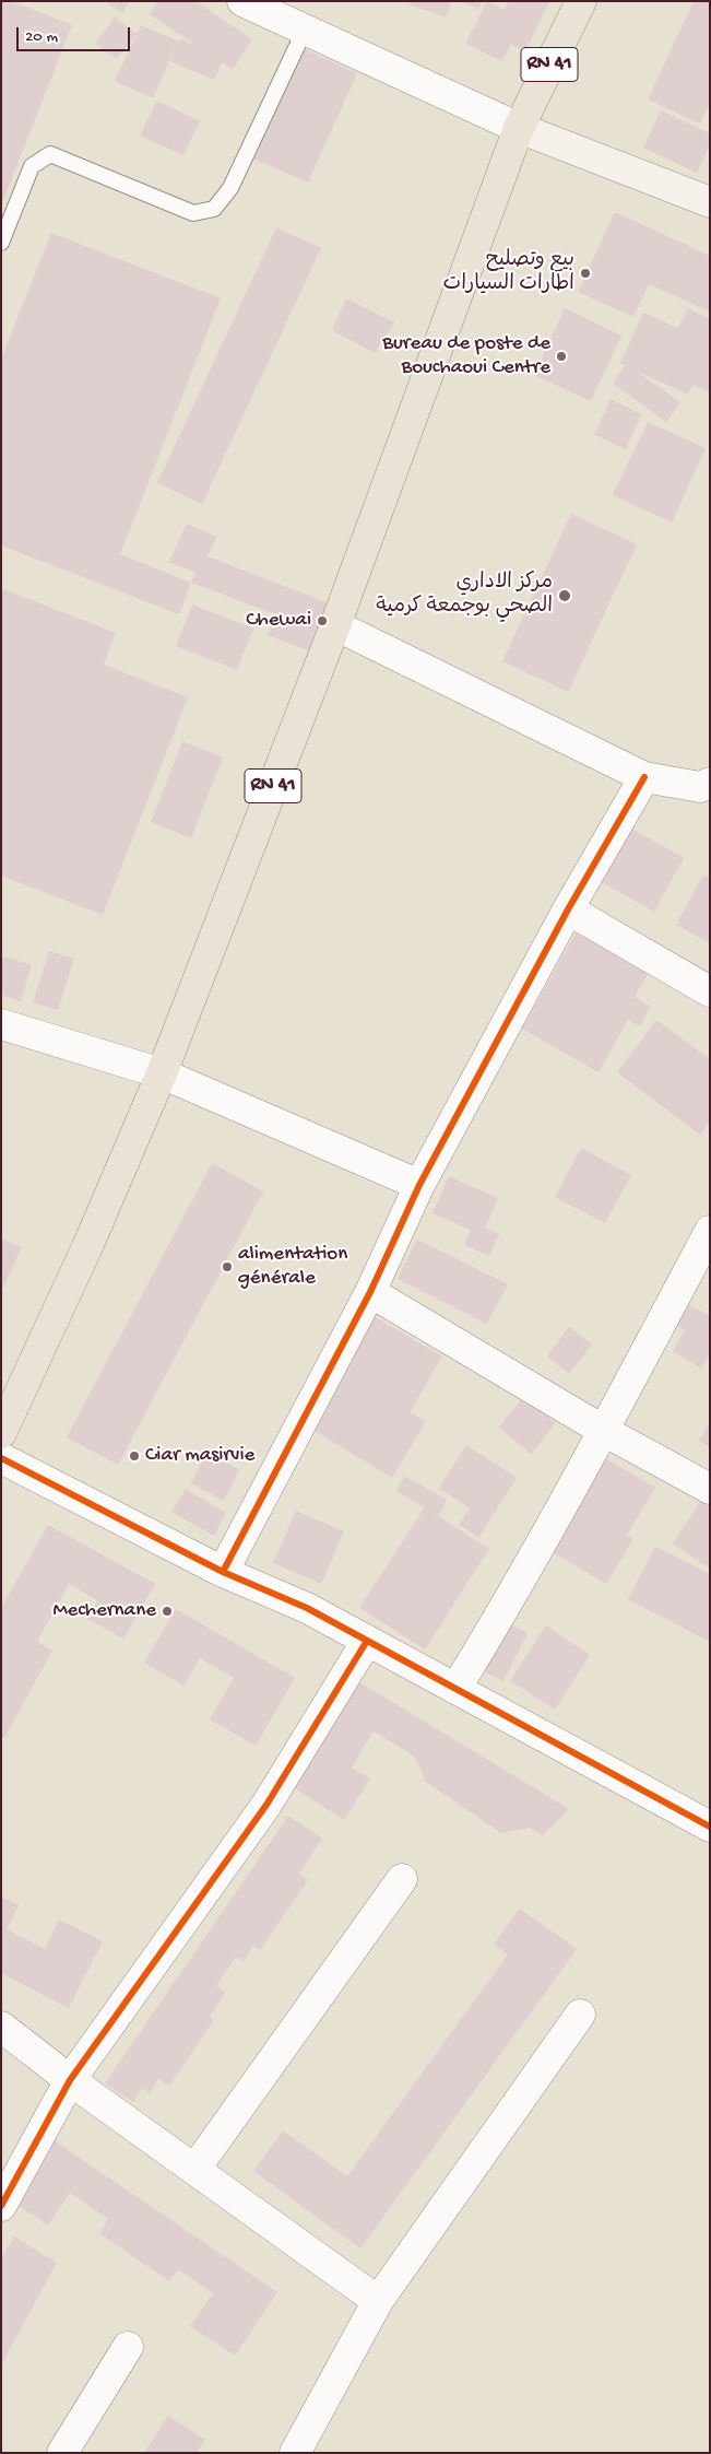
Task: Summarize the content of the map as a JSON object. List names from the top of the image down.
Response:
{
  "streets": {
    "main road": ["RN 41"]
  },
  "places": [
    "بيع وتصليح اطارات السيارات",
    "Bureau de poste de Bouchaoui Centre",
    "مركز الاداري الصحي بوجمعة كرمية",
    "Chewai",
    "alimentation générale",
    "Ciar masirvie",
    "Mechernane"
  ],
  "scale_bar": "20 m"
}
